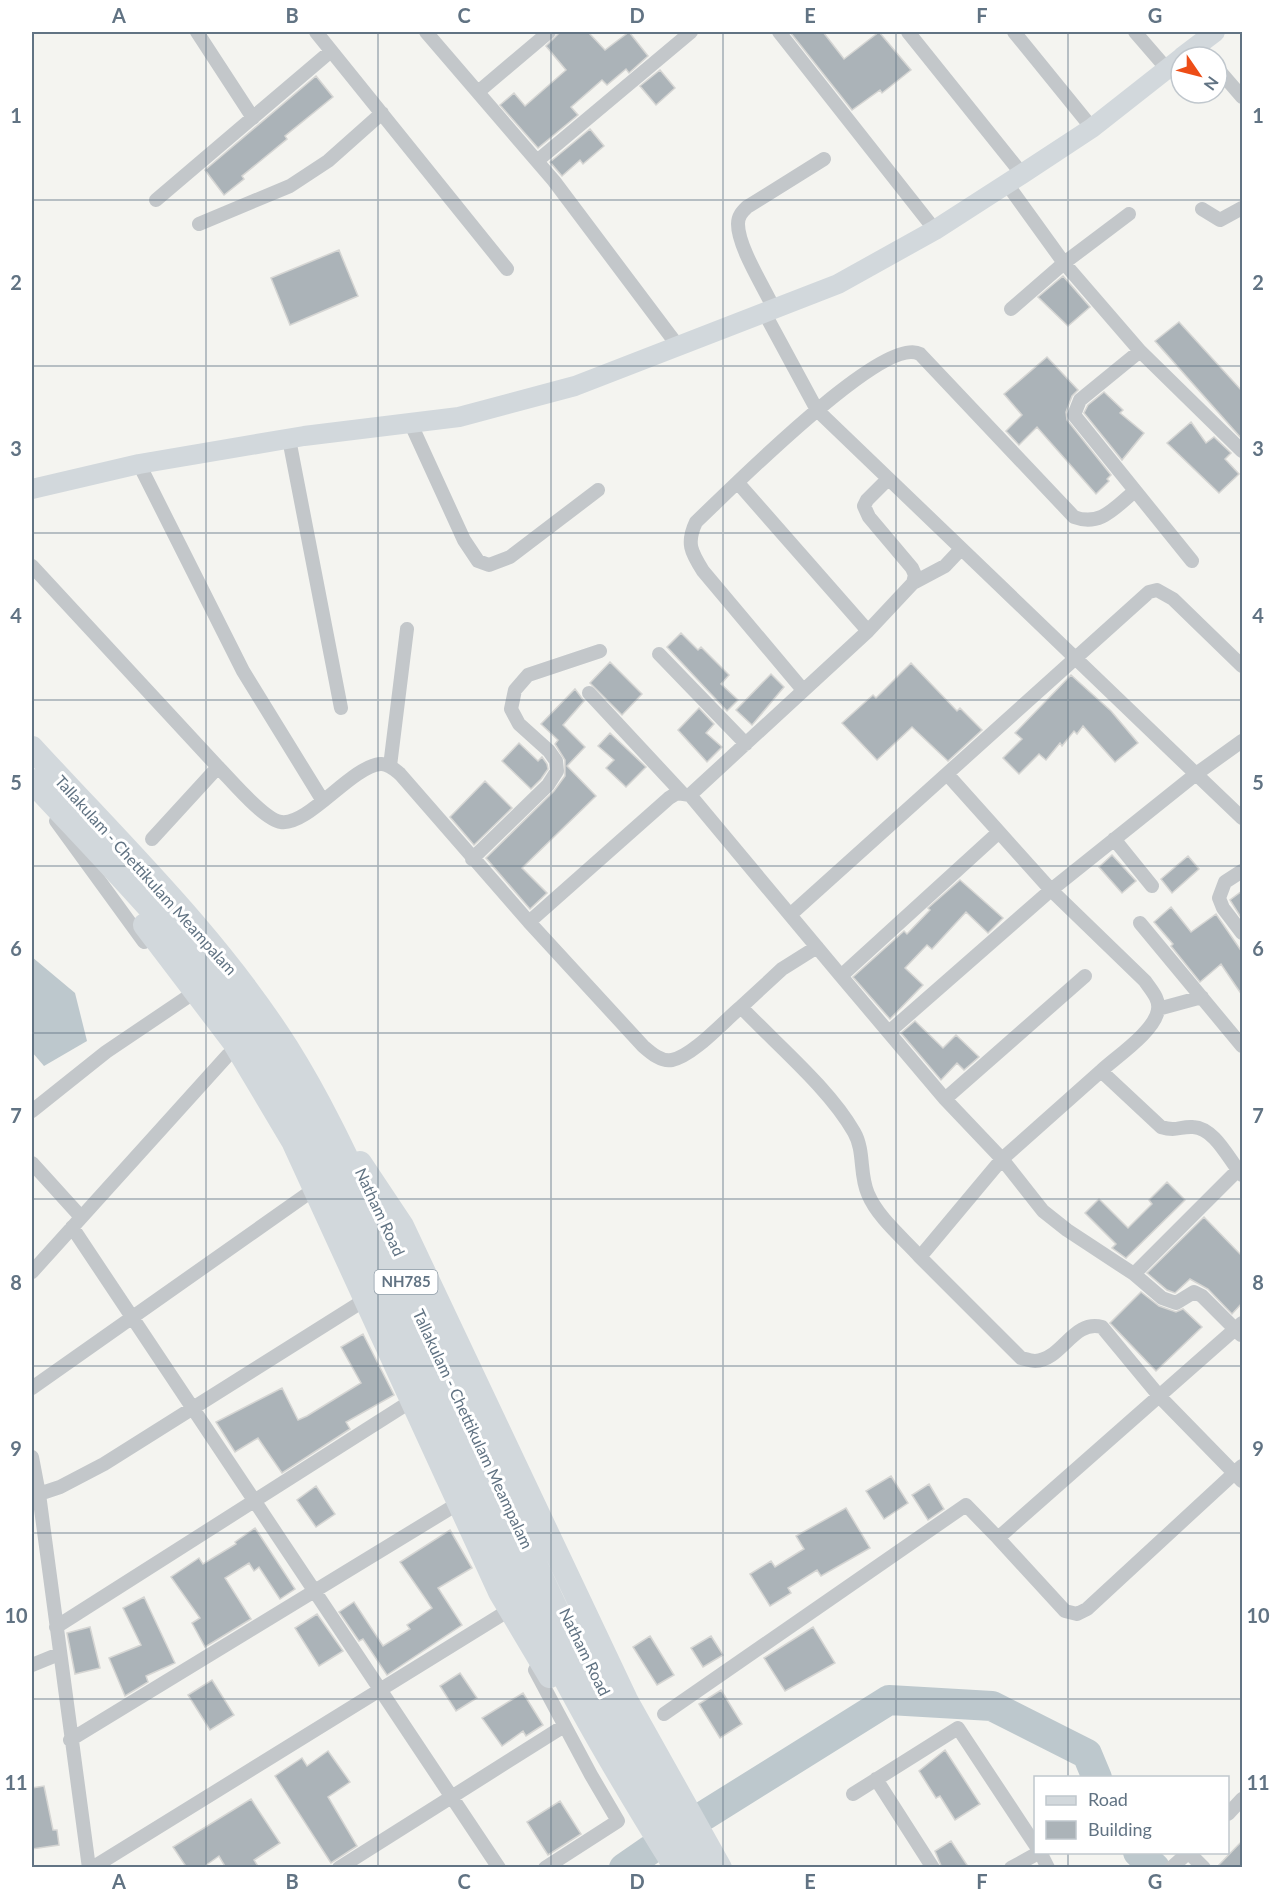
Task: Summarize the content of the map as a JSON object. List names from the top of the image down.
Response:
{
  "streets": {
    "highway": ["Tallakulam - Chettikulam Meampalam", "NH785"],
    "main road": ["Natham Road"]
  },
  "crossings": [
    ["Tallakulam - Chettikulam Meampalam", "Natham Road"]
  ],
  "legend": ["Road", "Building"],
  "north": "bottom right",
  "grid": {
    "columns": [
      "A",
      "B",
      "C",
      "D",
      "E",
      "F",
      "G"
    ],
    "rows": [
      "1",
      "2",
      "3",
      "4",
      "5",
      "6",
      "7",
      "8",
      "9",
      "10",
      "11"
    ]
  }
}
